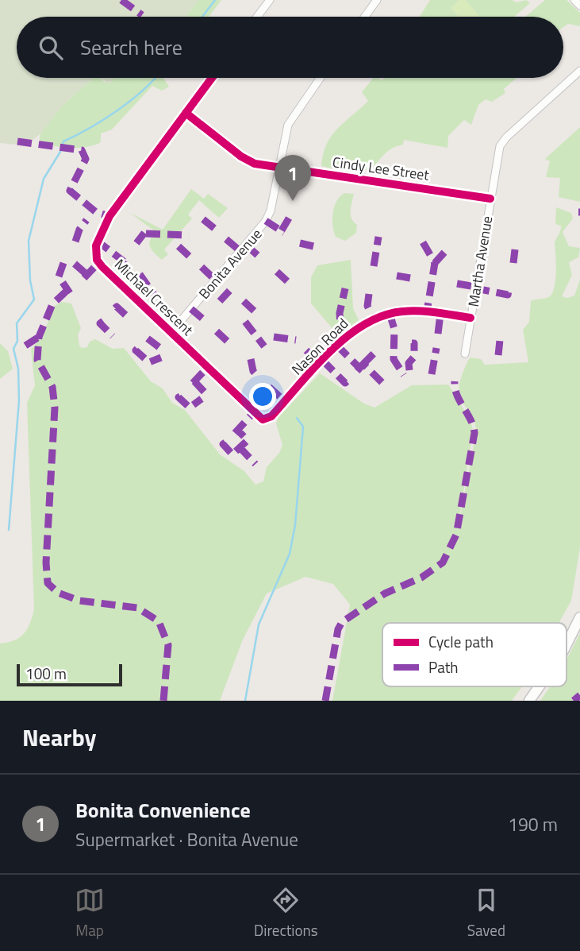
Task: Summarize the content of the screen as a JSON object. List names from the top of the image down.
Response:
{
  "streets": {
    "street": [
      "Cindy Lee Street",
      "Martha Avenue",
      "Bonita Avenue",
      "Michael Crescent",
      "Nason Road"
    ]
  },
  "crossings": [
    ["Cindy Lee Street", "Martha Avenue"],
    ["Cindy Lee Street", "Bonita Avenue"],
    ["Cindy Lee Street", "Michael Crescent"],
    ["Martha Avenue", "Nason Road"],
    ["Bonita Avenue", "Michael Crescent"],
    ["Michael Crescent", "Nason Road"]
  ],
  "legend": ["Cycle path", "Path"],
  "scale_bar": "100 m",
  "page": {
    "search": "Search here",
    "pins": "1",
    "scale": "100 m",
    "heading": "Nearby",
    "list": [
      {
        "mark": "1",
        "name": "Bonita Convenience",
        "note": "Supermarket · Bonita Avenue",
        "value": "190 m"
      }
    ],
    "nav": ["Map", "Directions", "Saved"]
  }
}
